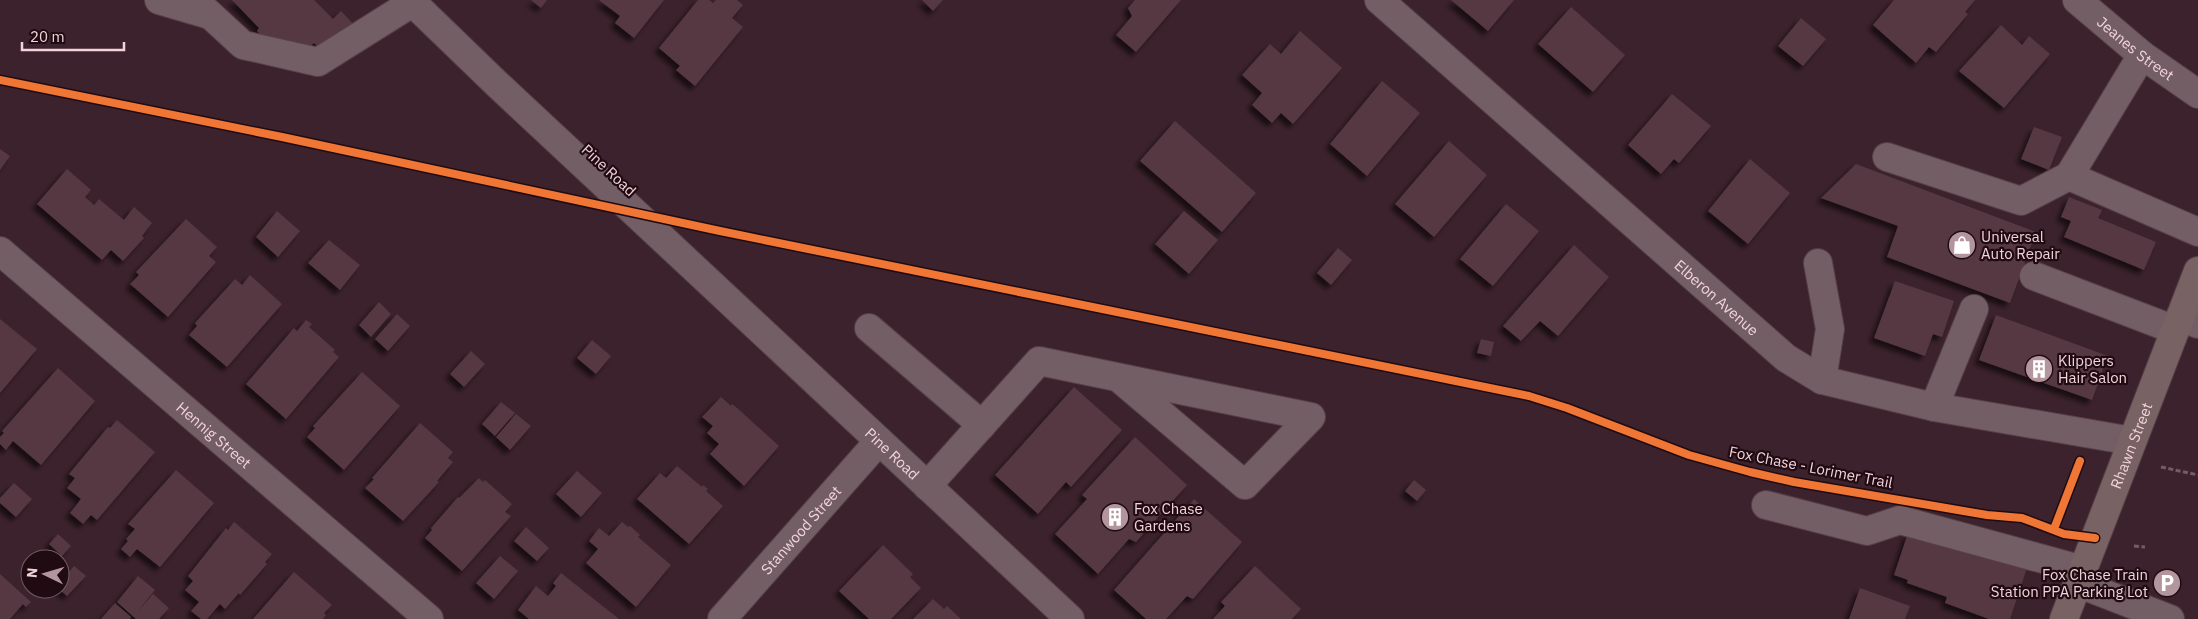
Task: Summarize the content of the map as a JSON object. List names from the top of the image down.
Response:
{
  "streets": {
    "main road": ["Rhawn Street"],
    "street": [
      "Jeanes Street",
      "Pine Road",
      "Elberon Avenue",
      "Hennig Street",
      "Stanwood Street"
    ],
    "cycle path": ["Fox Chase - Lorimer Trail"]
  },
  "crossings": [
    ["Pine Road", "Stanwood Street"],
    ["Elberon Avenue", "Rhawn Street"]
  ],
  "places": {
    "shop": ["Universal Auto Repair"],
    "building": ["Klippers Hair Salon", "Fox Chase Gardens"],
    "parking": ["Fox Chase Train Station PPA Parking Lot"]
  },
  "scale_bar": "20 m",
  "north": "left"
}
